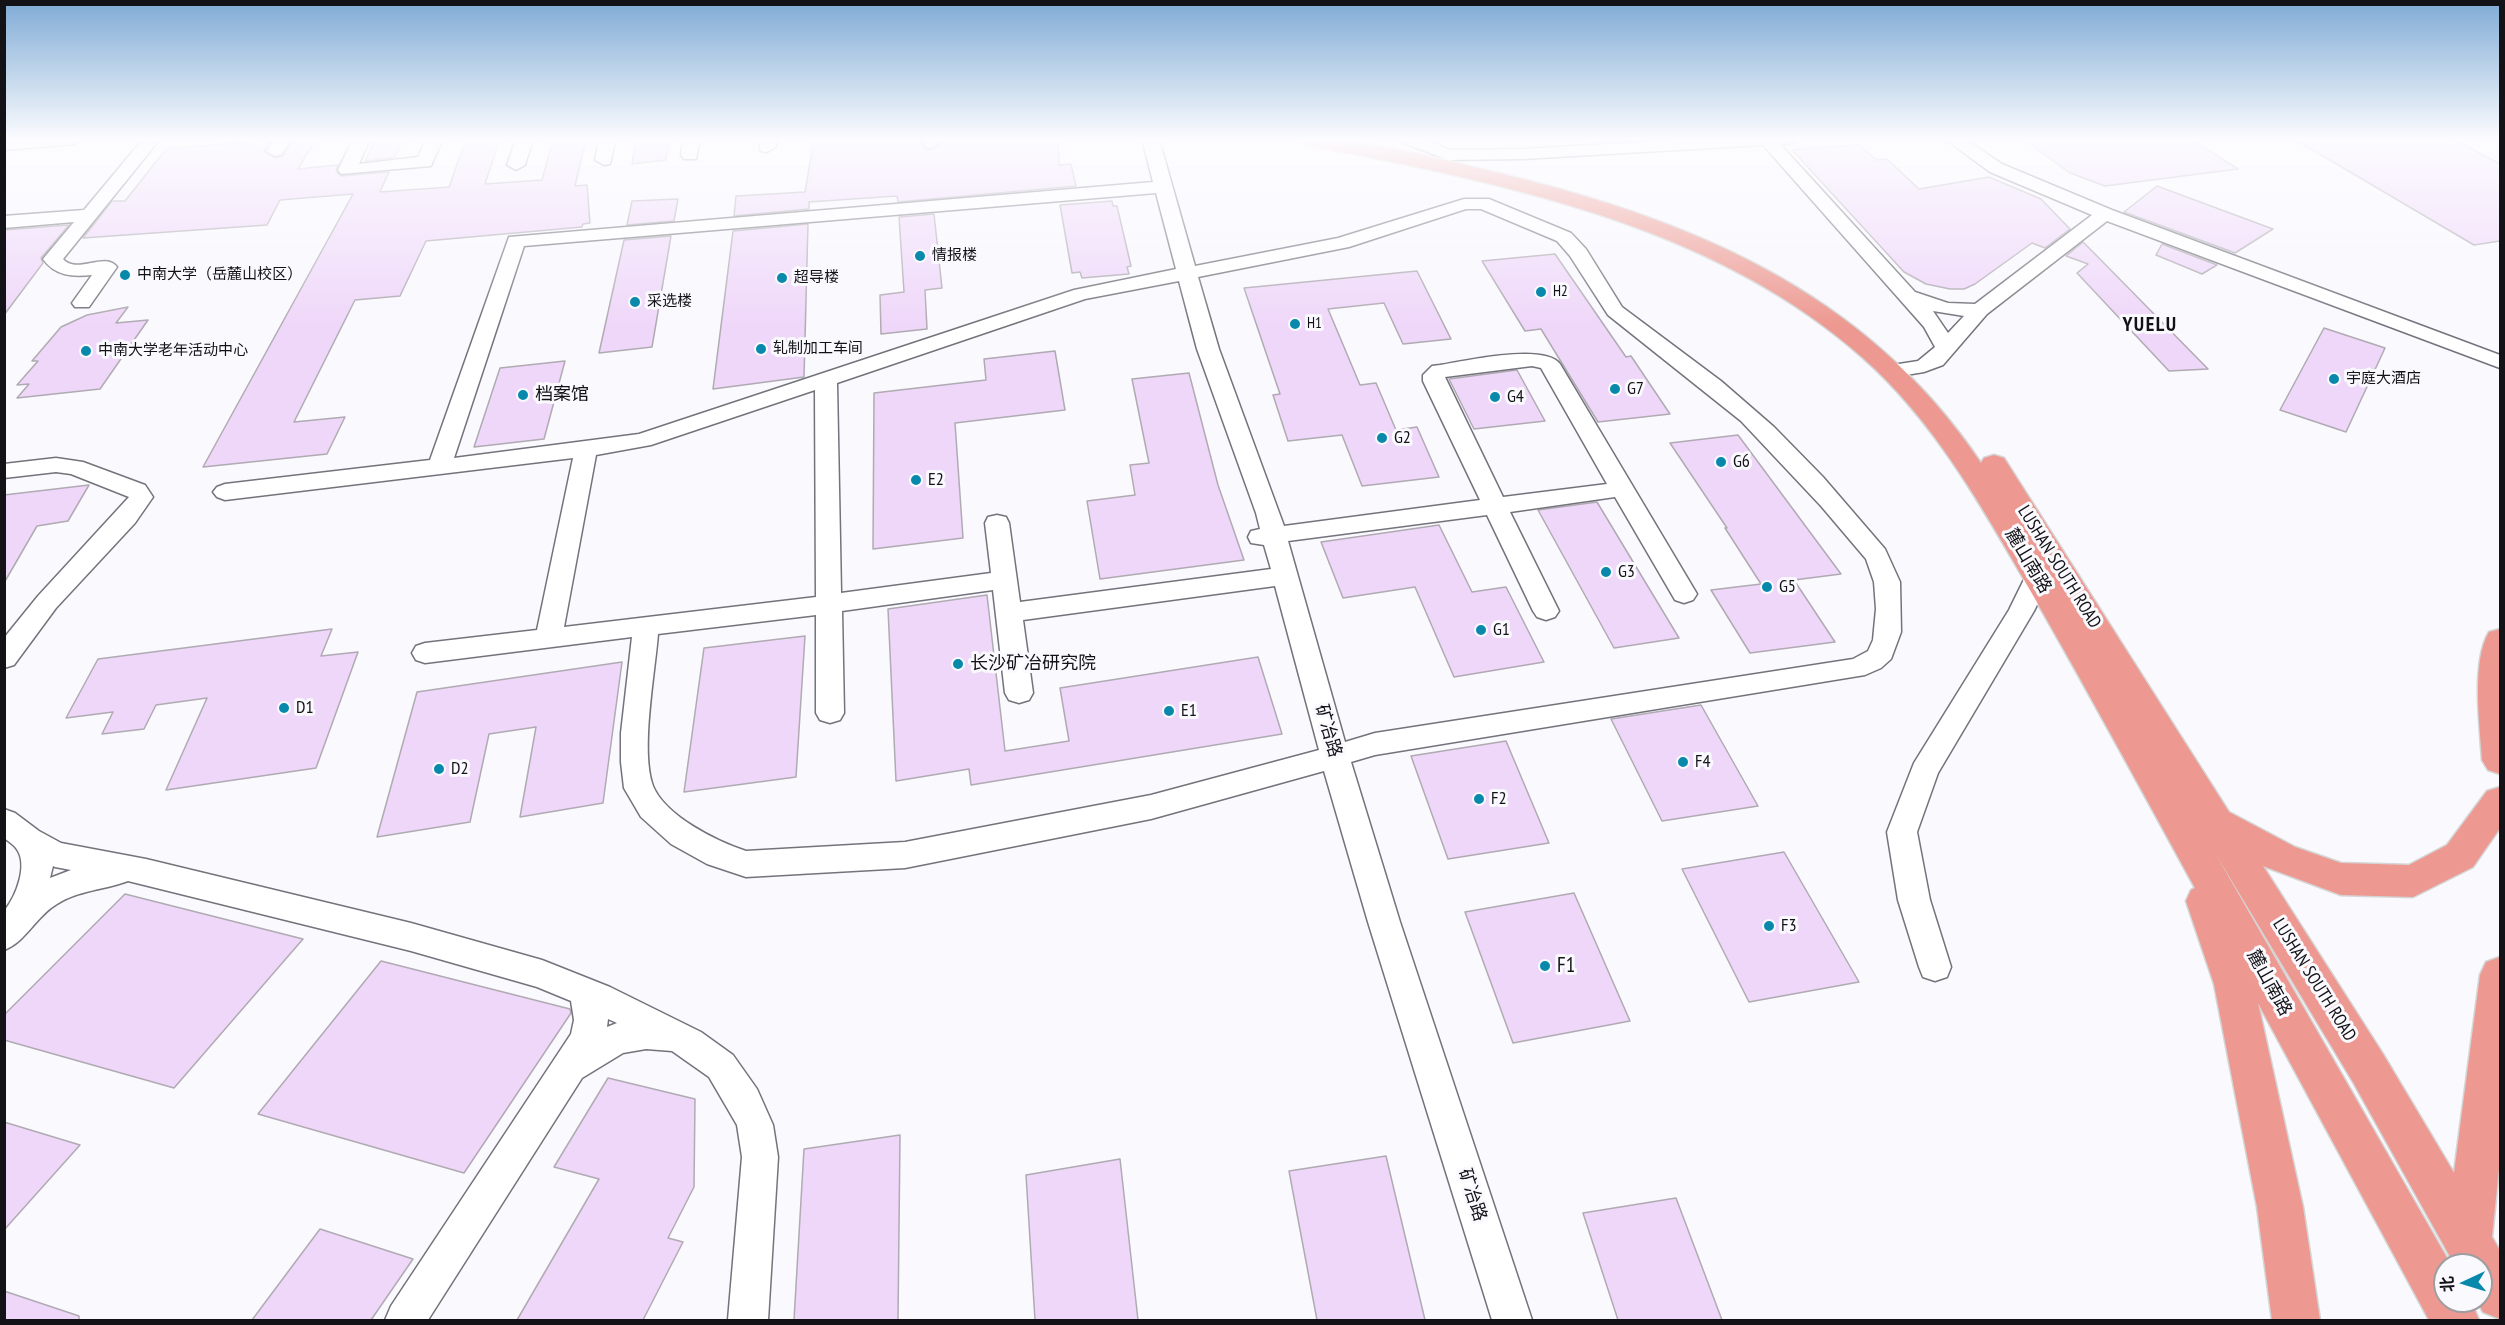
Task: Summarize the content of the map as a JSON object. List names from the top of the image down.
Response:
{
  "streets": {
    "main road": ["麓山南路", "LUSHAN SOUTH ROAD"],
    "street": ["矿冶路"]
  },
  "crossings": [
    ["麓山南路", "LUSHAN SOUTH ROAD"]
  ],
  "districts": ["YUELU"],
  "places": [
    "情报楼",
    "中南大学（岳麓山校区）",
    "超导楼",
    "H2",
    "采选楼",
    "H1",
    "轧制加工车间",
    "中南大学老年活动中心",
    "宇庭大酒店",
    "G7",
    "档案馆",
    "G4",
    "G2",
    "G6",
    "E2",
    "G3",
    "G5",
    "G1",
    "长沙矿冶研究院",
    "D1",
    "E1",
    "F4",
    "D2",
    "F2",
    "F3",
    "F1"
  ],
  "north": "left"
}
